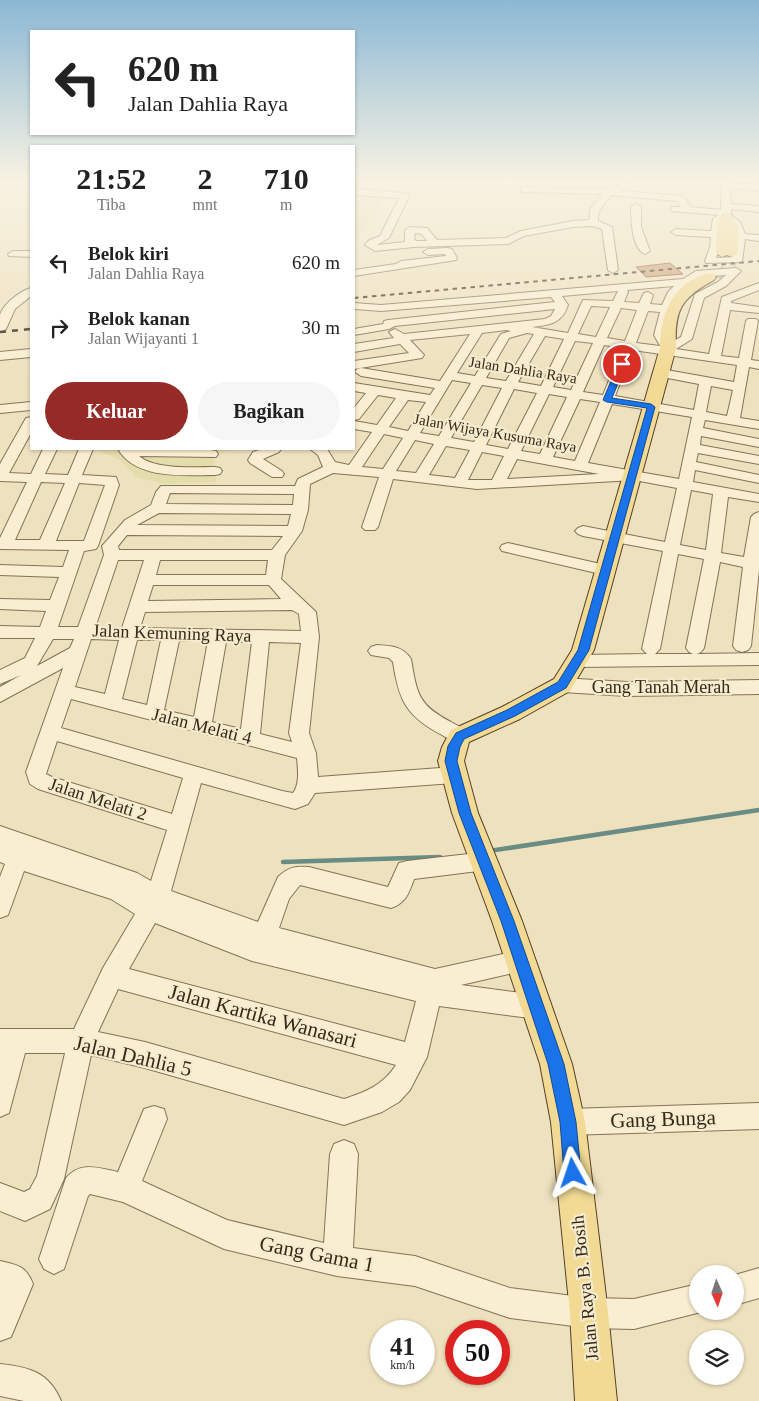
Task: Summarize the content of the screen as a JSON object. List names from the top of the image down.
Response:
{
  "streets": {
    "main road": ["Jalan Raya B. Bosih"],
    "street": [
      "Jalan Dahlia Raya",
      "Jalan Wijaya Kusuma Raya",
      "Jalan Kemuning Raya",
      "Gang Tanah Merah",
      "Jalan Melati 4",
      "Jalan Melati 2",
      "Jalan Kartika Wanasari",
      "Jalan Dahlia 5",
      "Gang Bunga",
      "Gang Gama 1"
    ]
  },
  "crossings": [
    ["Jalan Kartika Wanasari", "Jalan Dahlia 5"],
    ["Gang Bunga", "Jalan Raya B. Bosih"],
    ["Gang Gama 1", "Jalan Raya B. Bosih"]
  ],
  "north": "bottom",
  "page": {
    "turn": ["620 m", "Jalan Dahlia Raya"],
    "eta": [
      "21:52",
      "Tiba",
      "2",
      "mnt",
      "710",
      "m"
    ],
    "list": [
      {
        "name": "Belok kiri",
        "note": "Jalan Dahlia Raya",
        "value": "620 m"
      },
      {
        "name": "Belok kanan",
        "note": "Jalan Wijayanti 1",
        "value": "30 m"
      }
    ],
    "buttons": ["Keluar", "Bagikan"],
    "speed": "41 km/h",
    "limit": "50"
  }
}
